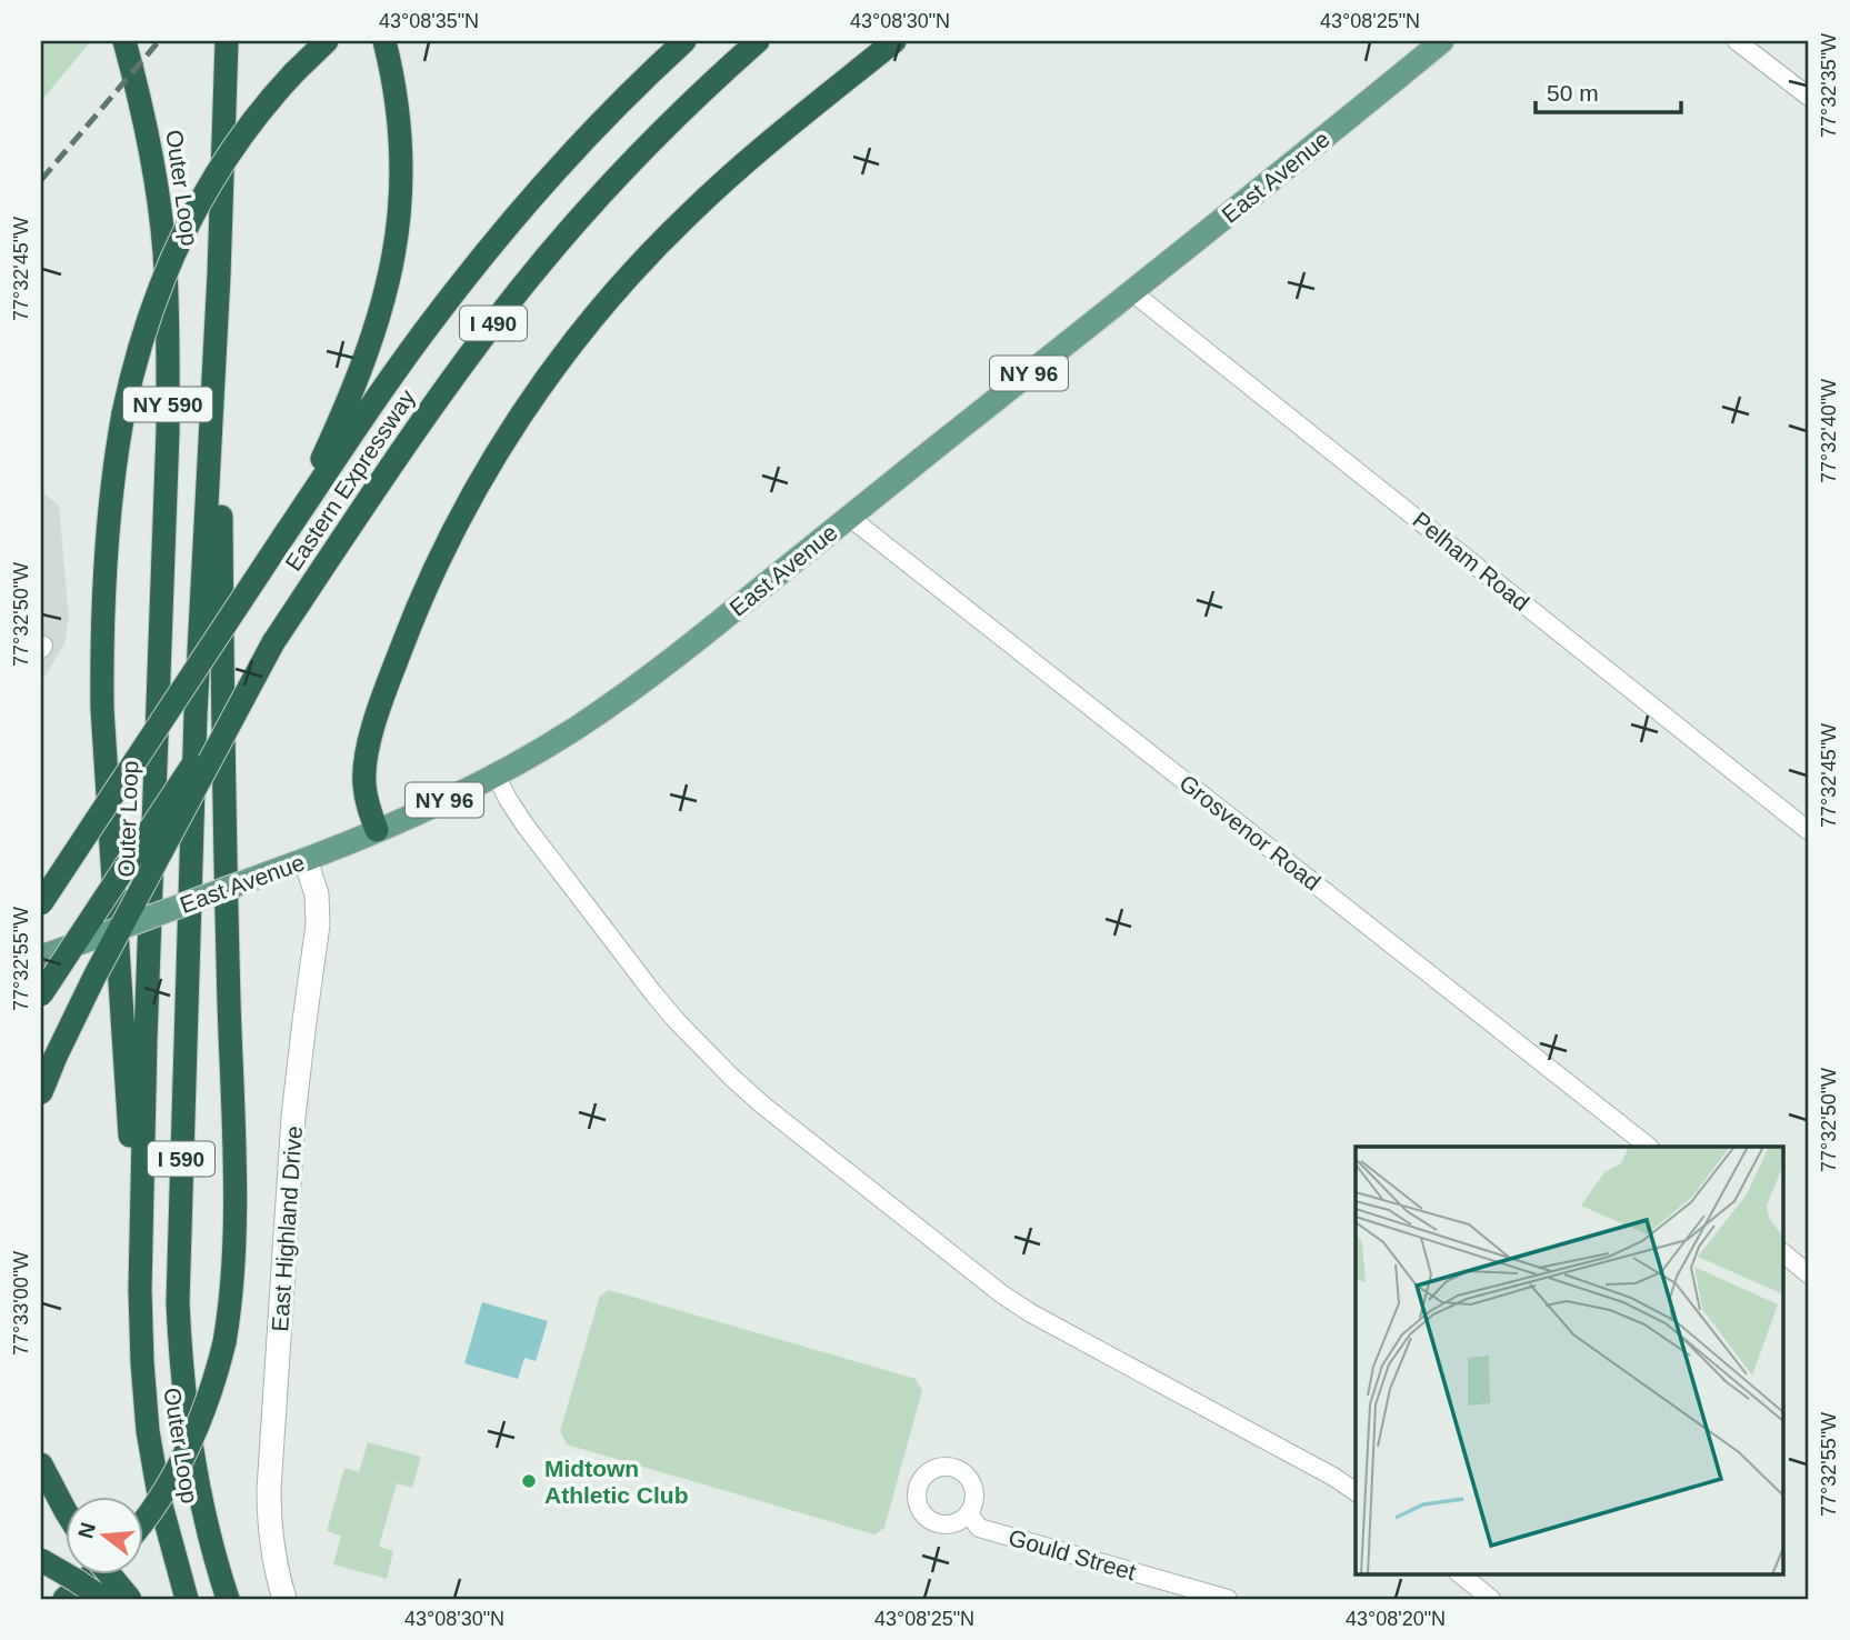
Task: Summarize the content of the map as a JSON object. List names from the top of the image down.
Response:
{
  "streets": {
    "highway": [
      "Outer Loop",
      "I 490",
      "NY 590",
      "Eastern Expressway",
      "I 590"
    ],
    "main road": ["East Avenue", "NY 96"],
    "street": [
      "Pelham Road",
      "Grosvenor Road",
      "East Highland Drive",
      "Gould Street"
    ]
  },
  "crossings": [
    ["East Avenue", "Pelham Road"],
    ["East Avenue", "Grosvenor Road"],
    ["East Avenue", "East Highland Drive"],
    ["Outer Loop", "Eastern Expressway"]
  ],
  "places": ["Midtown Athletic Club"],
  "scale_bar": "50 m",
  "north": "left",
  "coordinates": [
    "43°08'35\"N",
    "43°08'30\"N",
    "43°08'25\"N",
    "77°32'35\"W",
    "77°32'45\"W",
    "77°32'40\"W",
    "77°32'50\"W",
    "77°32'55\"W",
    "77°33'00\"W",
    "43°08'20\"N"
  ]
}
